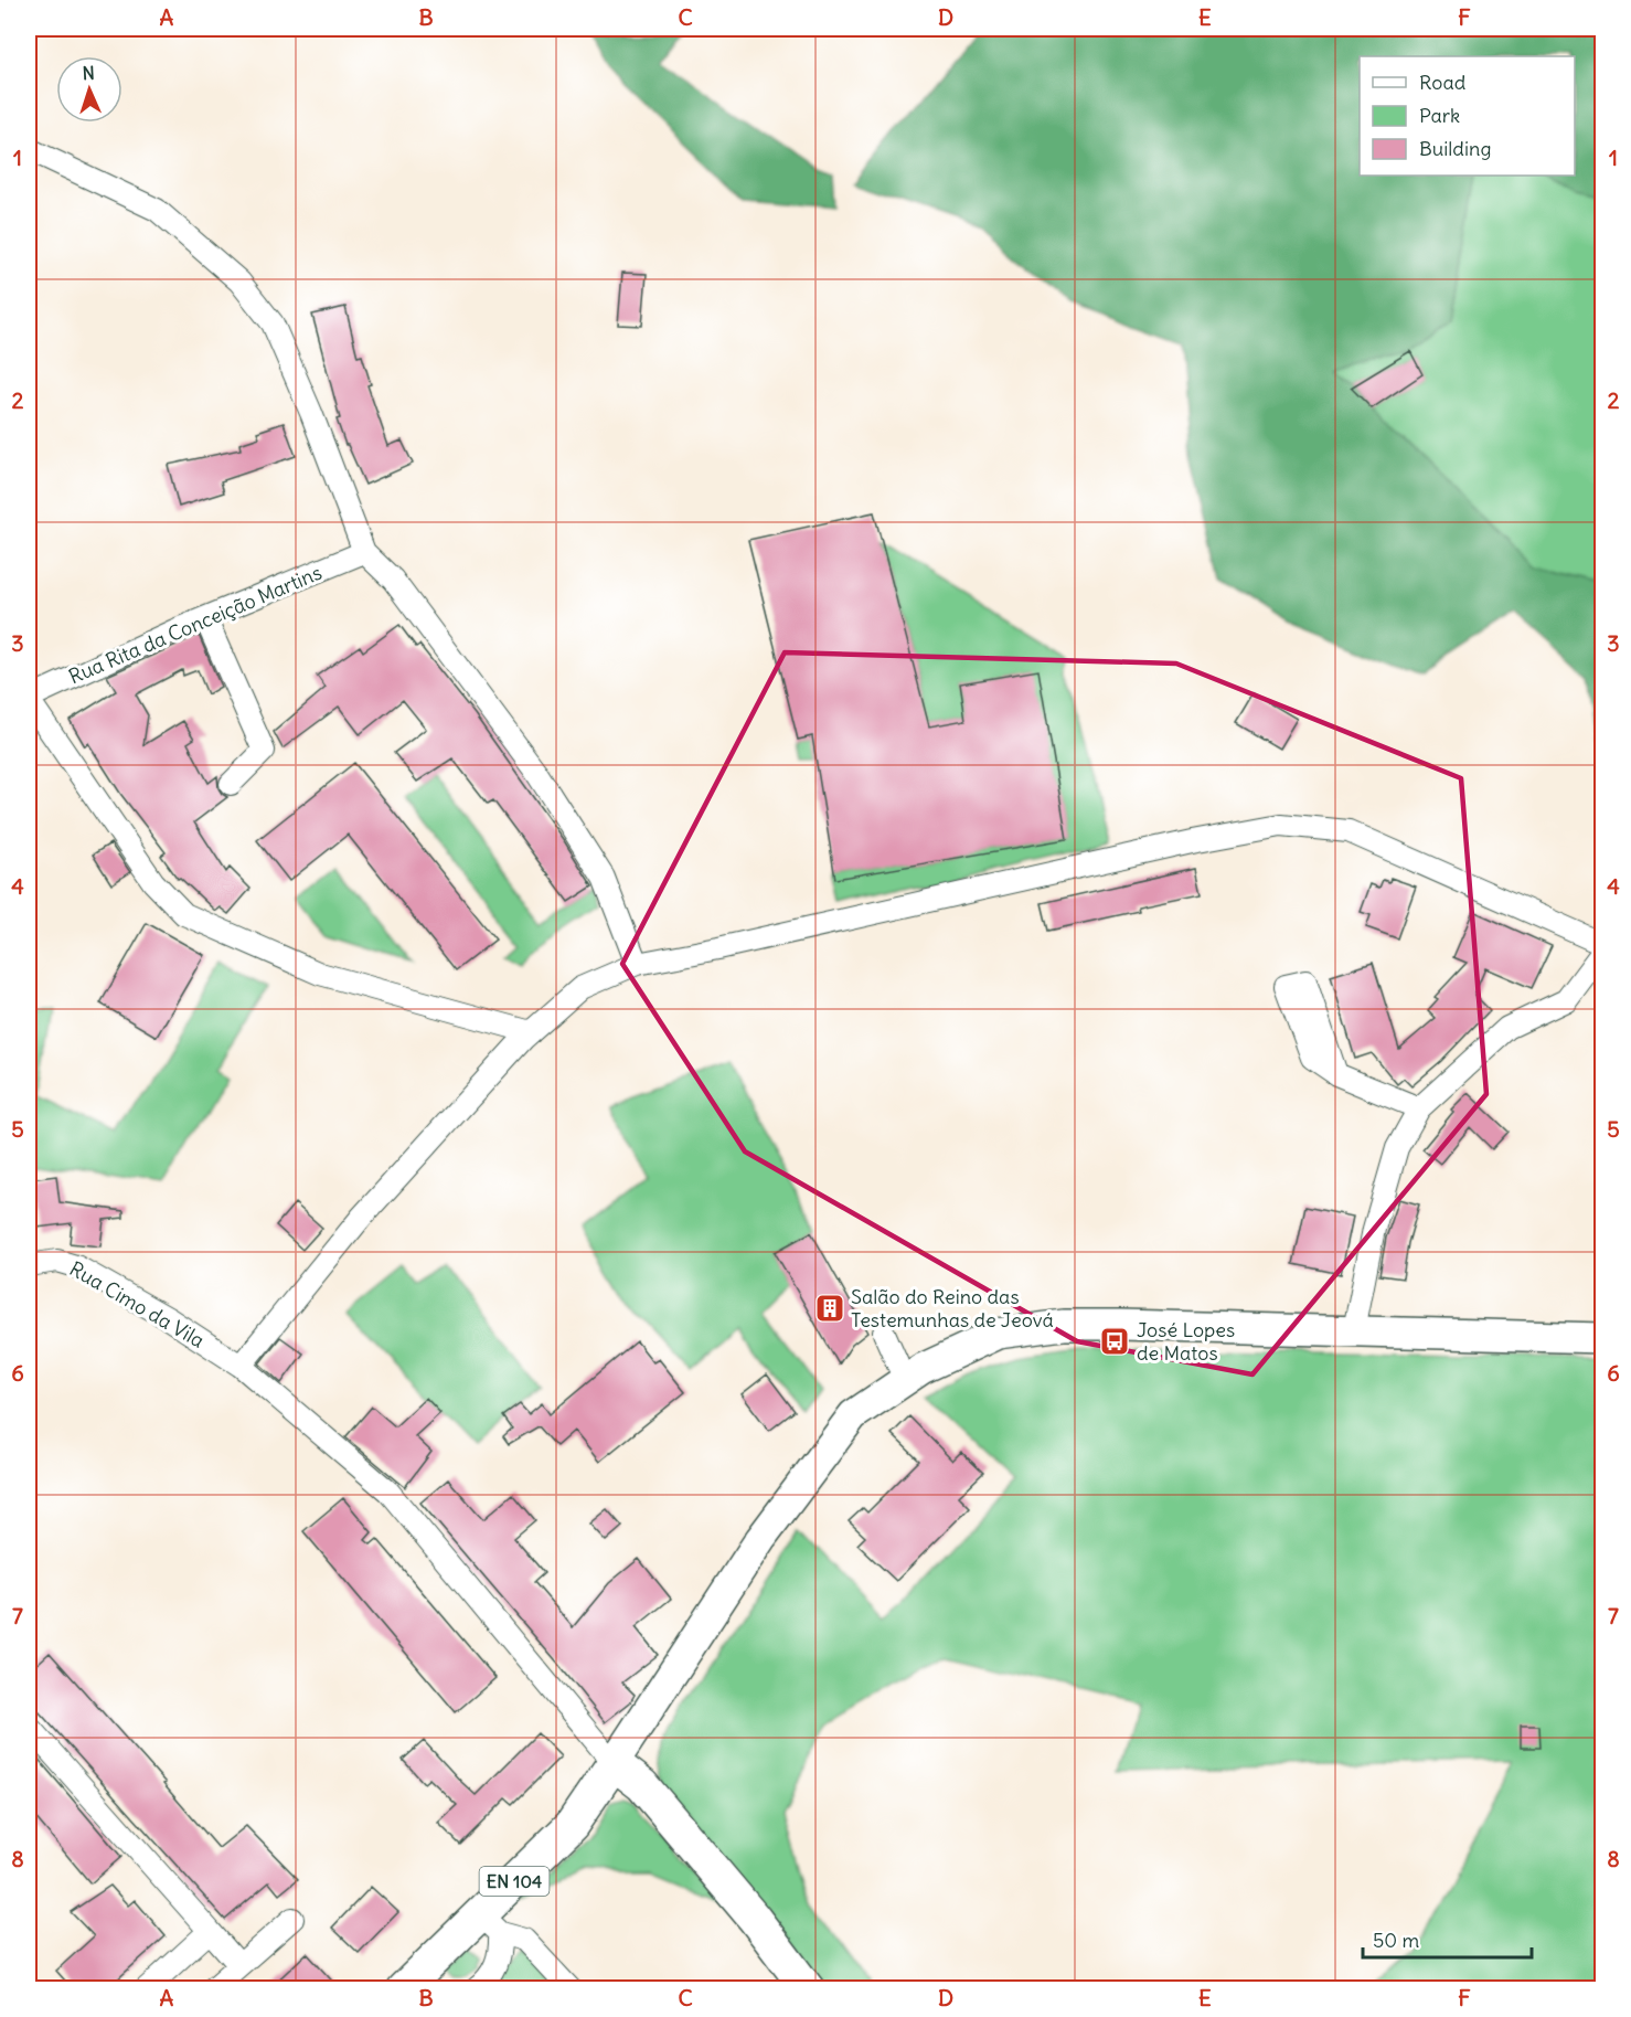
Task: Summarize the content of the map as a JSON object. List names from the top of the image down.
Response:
{
  "streets": {
    "main road": ["EN 104"],
    "street": ["Rua Rita da Conceição Martins", "Rua Cimo da Vila"]
  },
  "crossings": [
    ["Rua Cimo da Vila", "EN 104"]
  ],
  "places": {
    "building": ["Salão do Reino das Testemunhas de Jeová"],
    "bus stop": ["José Lopes de Matos"]
  },
  "legend": ["Road", "Park", "Building"],
  "scale_bar": "50 m",
  "north": "top",
  "grid": {
    "columns": [
      "A",
      "B",
      "C",
      "D",
      "E",
      "F"
    ],
    "rows": [
      "1",
      "2",
      "3",
      "4",
      "5",
      "6",
      "7",
      "8"
    ]
  }
}
